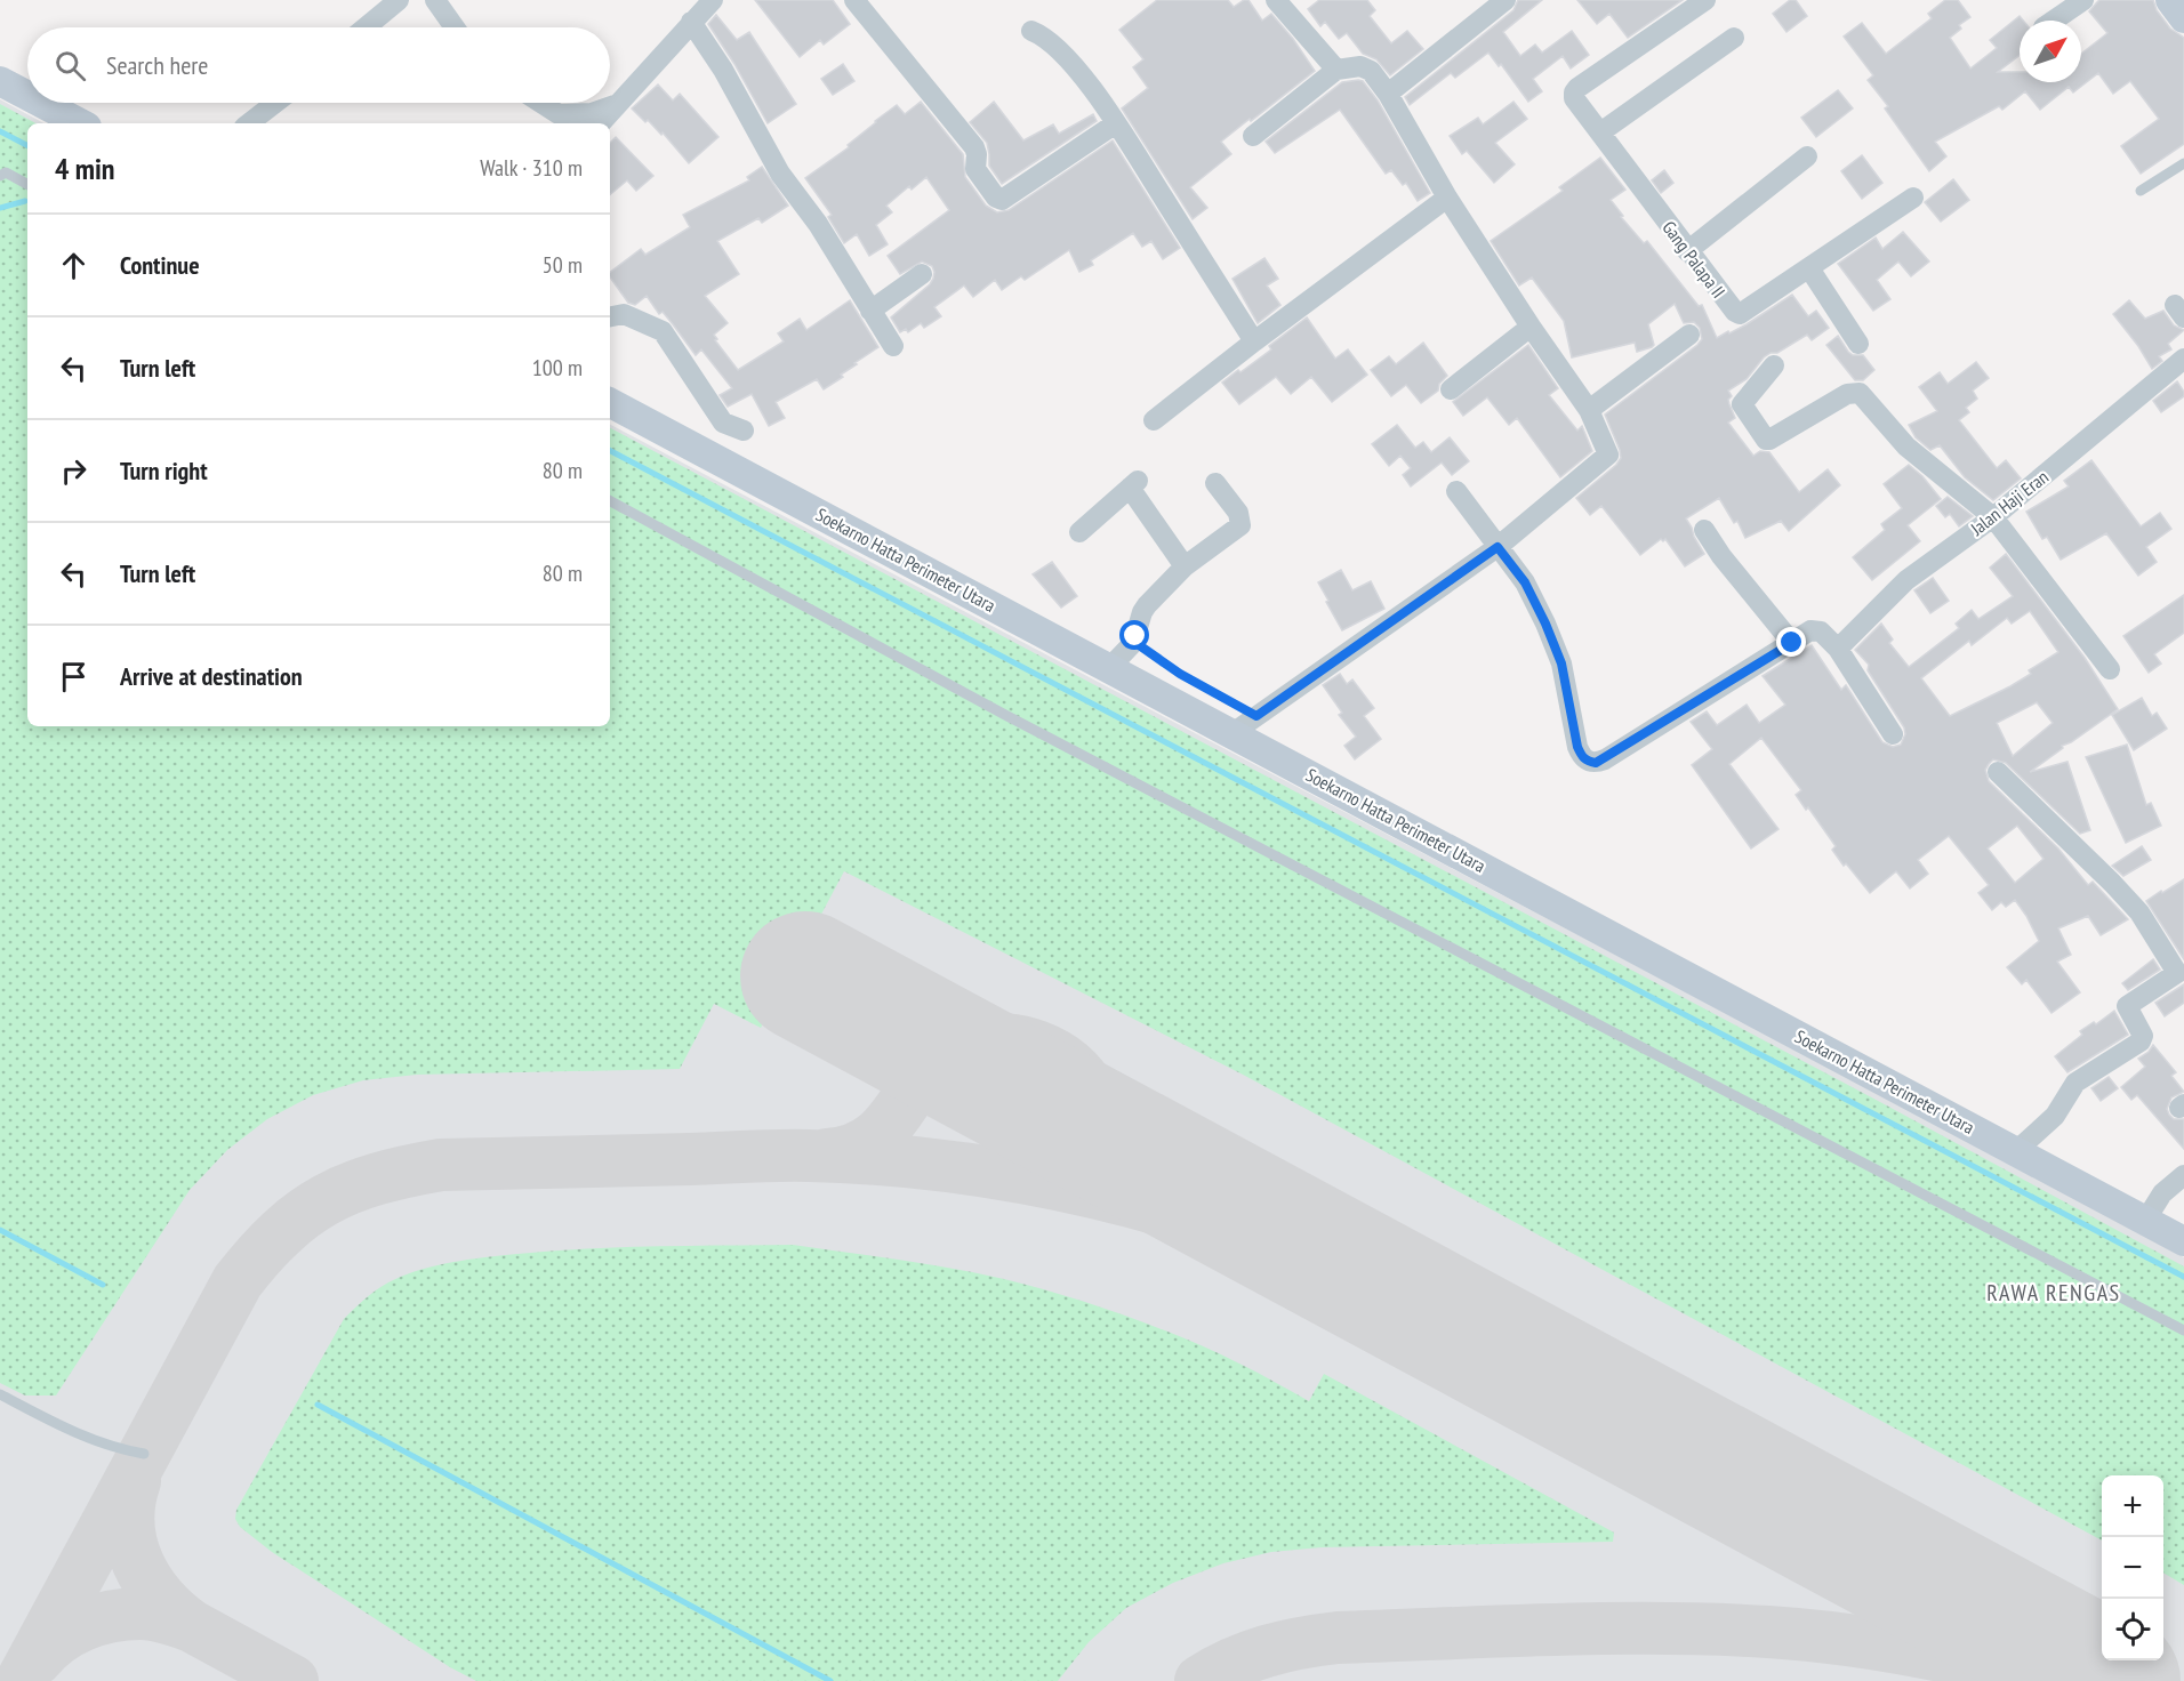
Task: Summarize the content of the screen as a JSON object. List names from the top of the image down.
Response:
{
  "streets": {
    "main road": ["Soekarno Hatta Perimeter Utara"],
    "street": ["Gang Palapa II", "Jalan Haji Eran"]
  },
  "districts": ["RAWA RENGAS"],
  "north": "top right",
  "page": {
    "search": "Search here",
    "heading": ["4 min", "Walk · 310 m"],
    "list": [
      ["Continue", "50 m"],
      ["Turn left", "100 m"],
      ["Turn right", "80 m"],
      ["Turn left", "80 m"],
      "Arrive at destination"
    ],
    "map_buttons": ["+", "−"]
  }
}
